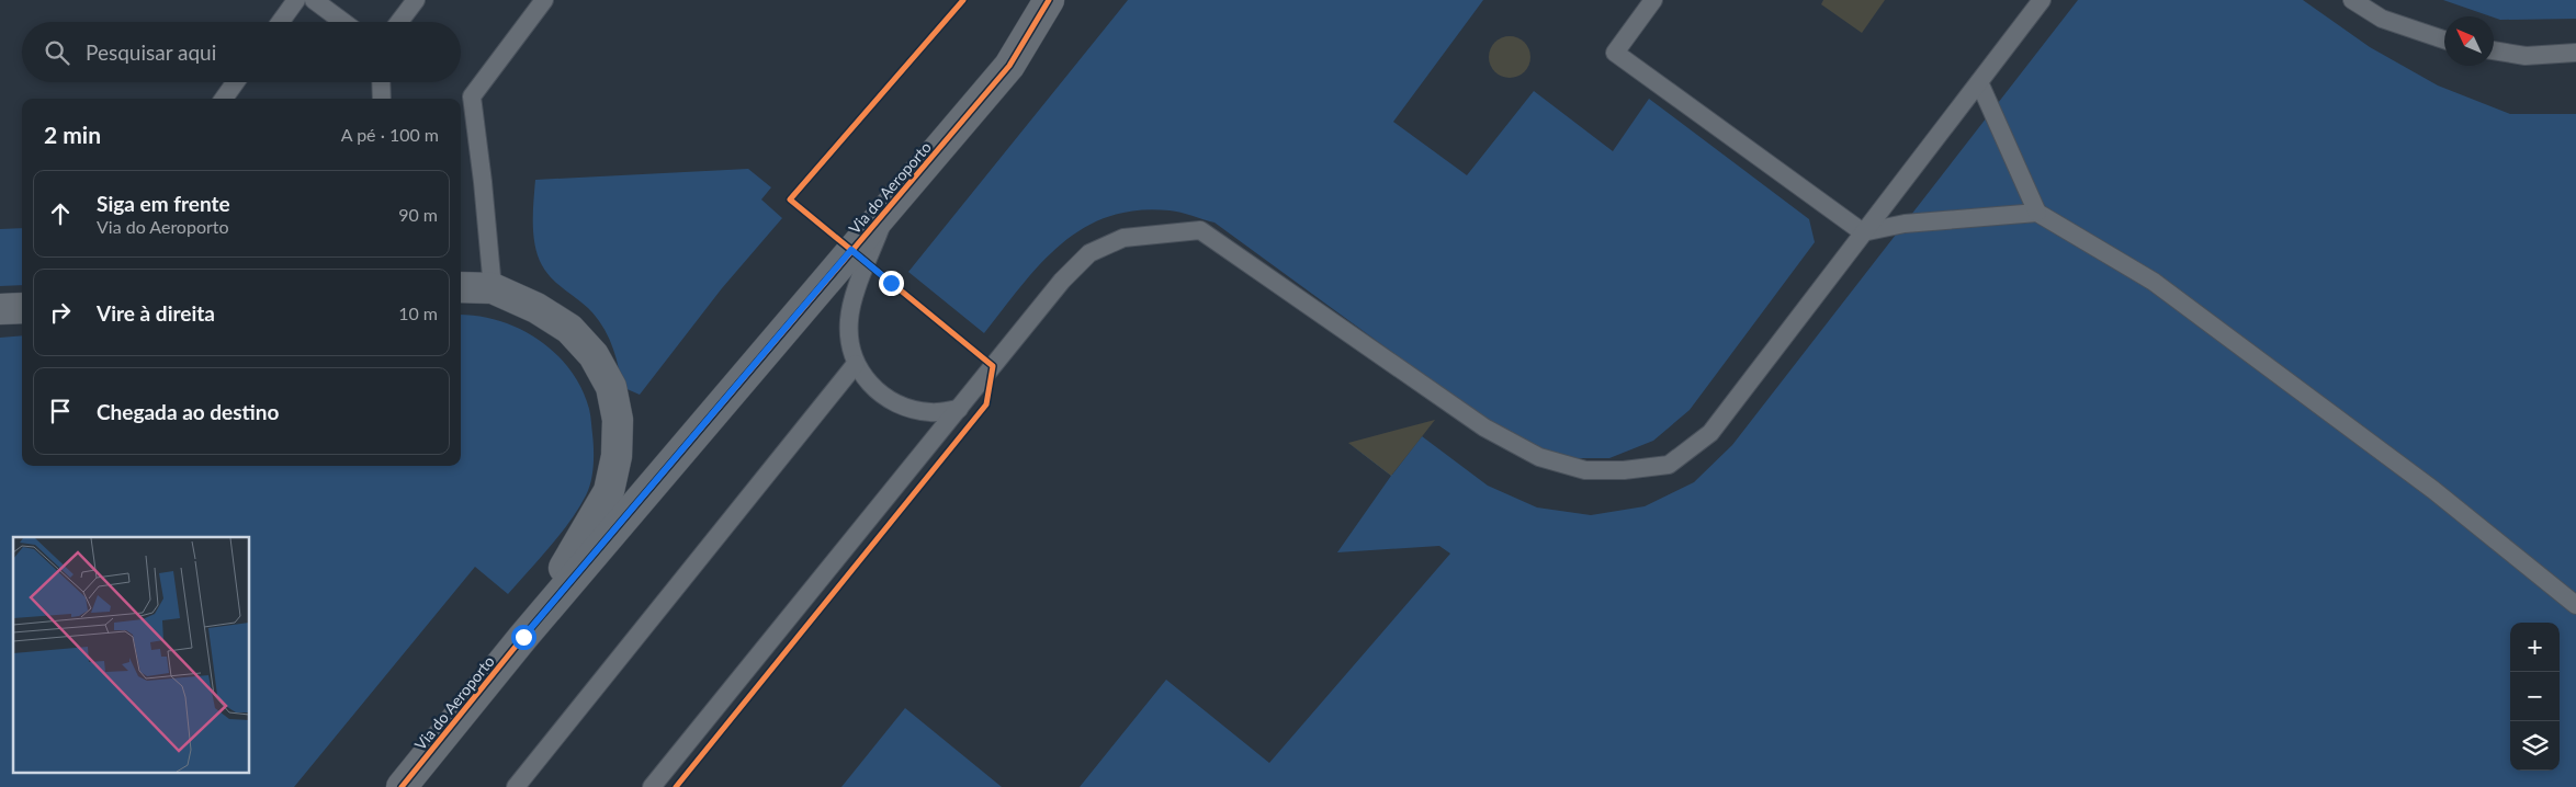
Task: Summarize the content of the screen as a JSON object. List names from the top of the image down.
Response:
{
  "streets": {
    "street": ["Via do Aeroporto"]
  },
  "north": "top left",
  "page": {
    "search": "Pesquisar aqui",
    "heading": ["2 min", "A pé · 100 m"],
    "list": [
      ["Siga em frente", "Via do Aeroporto", "90 m"],
      ["Vire à direita", "10 m"],
      "Chegada ao destino"
    ],
    "map_buttons": ["+", "−"]
  }
}
